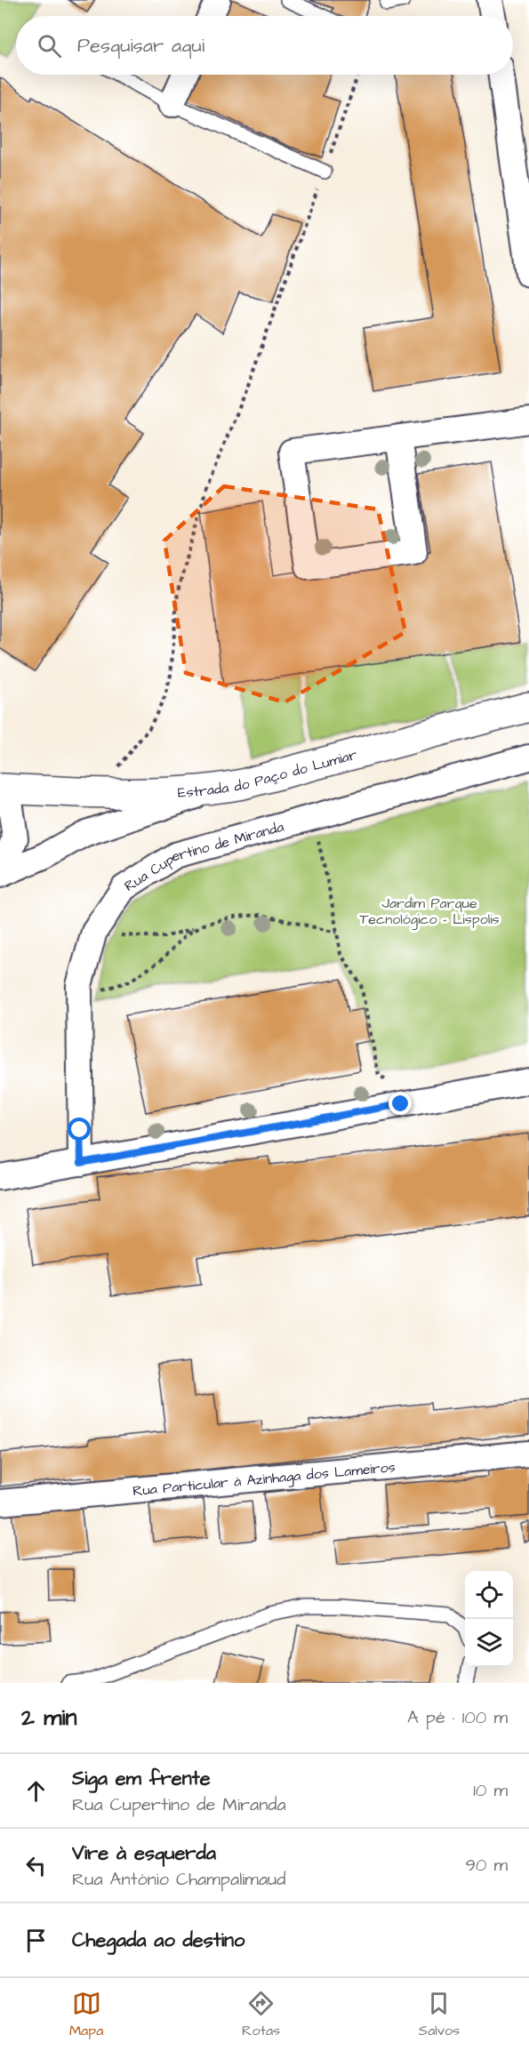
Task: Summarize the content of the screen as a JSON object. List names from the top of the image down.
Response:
{
  "streets": {
    "street": ["Estrada do Paço do Lumiar", "Rua Cupertino de Miranda", "Rua Particular à Azinhaga dos Lameiros"]
  },
  "parks": ["Jardim Parque Tecnológico - Lispolis"],
  "page": {
    "search": "Pesquisar aqui",
    "heading": ["2 min", "A pé · 100 m"],
    "list": [
      ["Siga em frente", "Rua Cupertino de Miranda", "10 m"],
      ["Vire à esquerda", "Rua António Champalimaud", "90 m"],
      "Chegada ao destino"
    ],
    "nav": ["Mapa", "Rotas", "Salvos"]
  }
}
